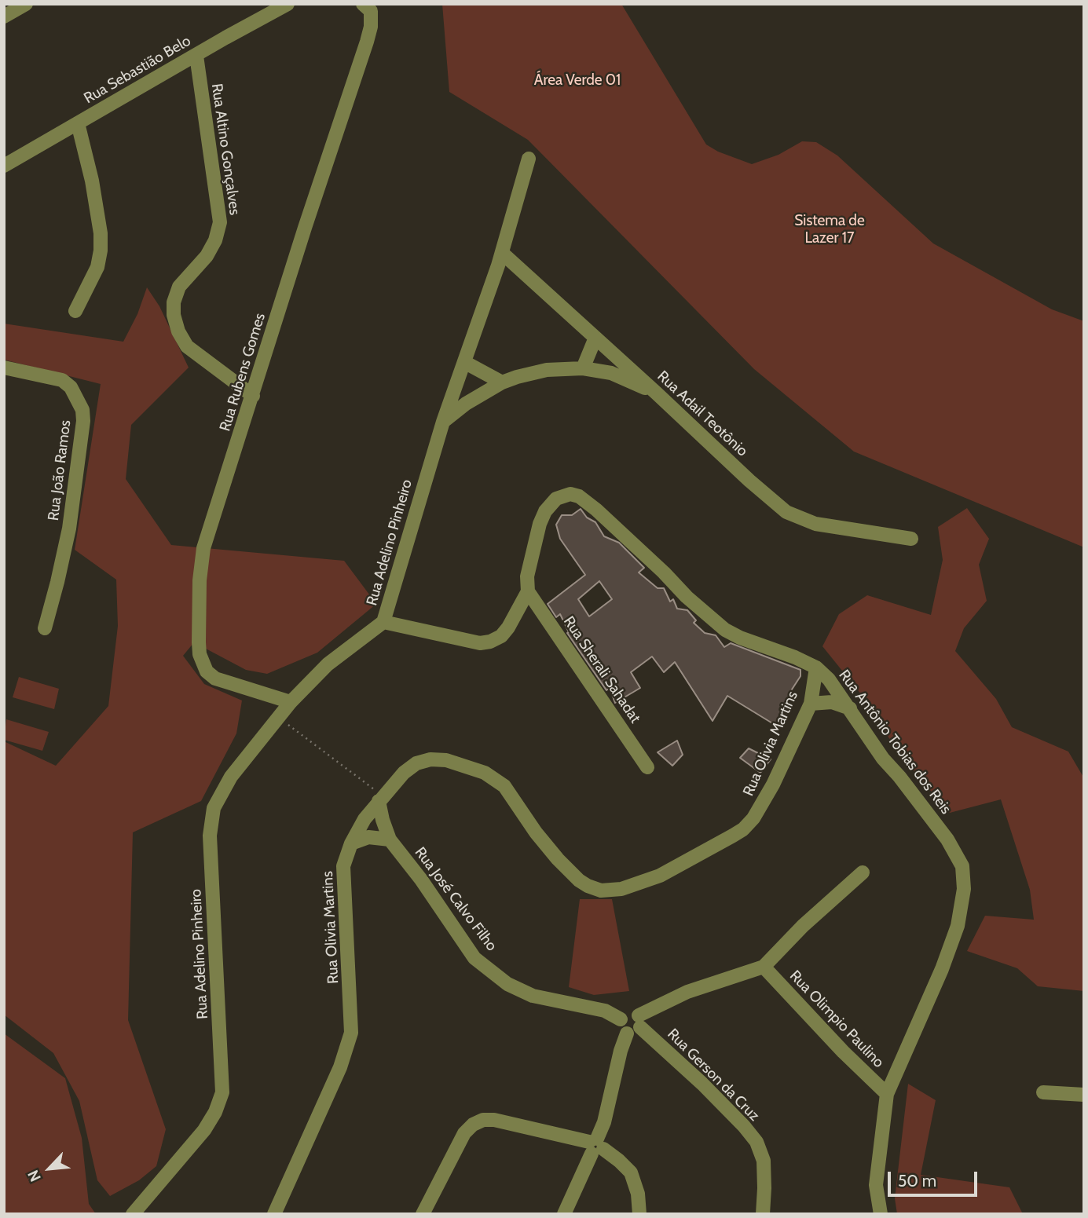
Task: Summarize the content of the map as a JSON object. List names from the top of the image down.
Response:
{
  "streets": {
    "street": [
      "Rua Sebastião Belo",
      "Rua Altino Gonçalves",
      "Rua Rubens Gomes",
      "Rua Adail Teotônio",
      "Rua João Ramos",
      "Rua Adelino Pinheiro",
      "Rua Sherali Sahadat",
      "Rua Antônio Tobias dos Reis",
      "Rua Olivia Martins",
      "Rua José Calvo Filho",
      "Rua Olimpio Paulino",
      "Rua Gerson da Cruz"
    ]
  },
  "crossings": [
    ["Rua Sebastião Belo", "Rua Altino Gonçalves"],
    ["Rua Altino Gonçalves", "Rua Rubens Gomes"],
    ["Rua Rubens Gomes", "Rua Adelino Pinheiro"],
    ["Rua Adail Teotônio", "Rua Adelino Pinheiro"],
    ["Rua Adelino Pinheiro", "Rua Antônio Tobias dos Reis"],
    ["Rua Sherali Sahadat", "Rua Antônio Tobias dos Reis"],
    ["Rua Antônio Tobias dos Reis", "Rua Olivia Martins"],
    ["Rua Antônio Tobias dos Reis", "Rua Olimpio Paulino"],
    ["Rua Olivia Martins", "Rua José Calvo Filho"],
    ["Rua José Calvo Filho", "Rua Gerson da Cruz"]
  ],
  "parks": ["Área Verde 01", "Sistema de Lazer 17"],
  "scale_bar": "50 m",
  "north": "bottom left"
}
